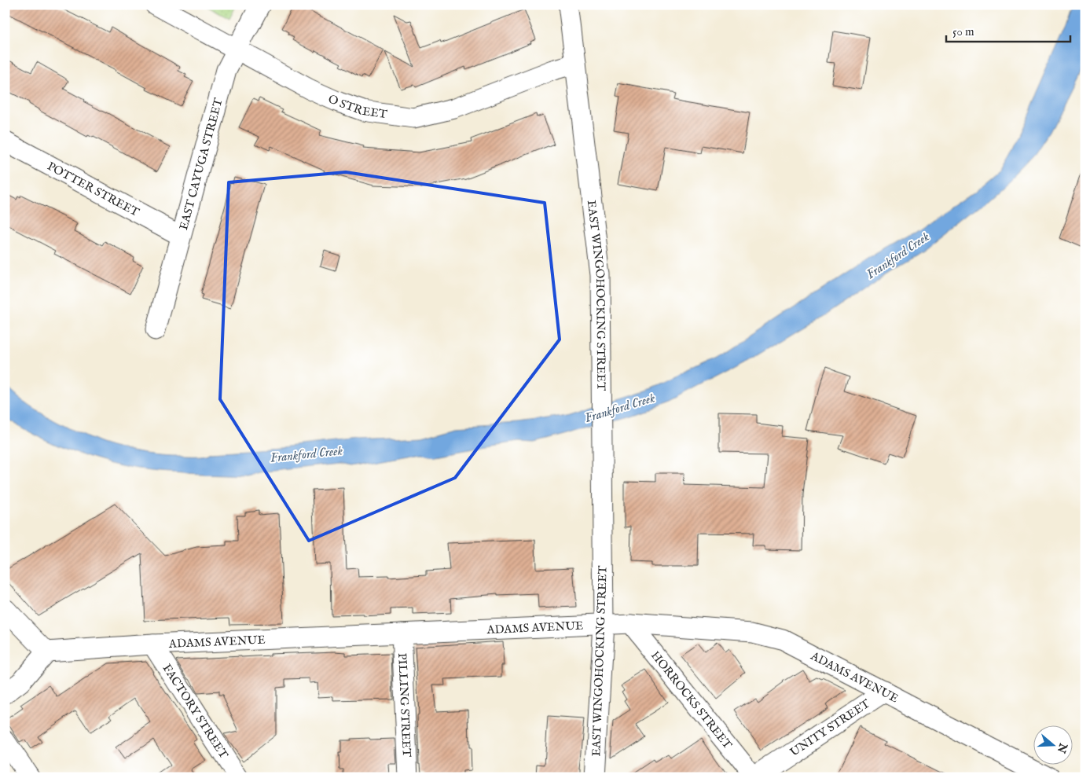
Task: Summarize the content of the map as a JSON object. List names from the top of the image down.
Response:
{
  "streets": {
    "street": [
      "O STREET",
      "EAST CAYUGA STREET",
      "POTTER STREET",
      "EAST WINGOHOCKING STREET",
      "ADAMS AVENUE",
      "HORROCKS STREET",
      "PILLING STREET",
      "FACTORY STREET",
      "UNITY STREET"
    ]
  },
  "crossings": [
    ["O STREET", "EAST CAYUGA STREET"],
    ["O STREET", "EAST WINGOHOCKING STREET"],
    ["EAST CAYUGA STREET", "POTTER STREET"],
    ["EAST WINGOHOCKING STREET", "ADAMS AVENUE"],
    ["ADAMS AVENUE", "HORROCKS STREET"],
    ["ADAMS AVENUE", "PILLING STREET"],
    ["ADAMS AVENUE", "FACTORY STREET"],
    ["ADAMS AVENUE", "UNITY STREET"],
    ["HORROCKS STREET", "UNITY STREET"]
  ],
  "water": ["Frankford Creek"],
  "scale_bar": "50 m",
  "north": "right"
}
